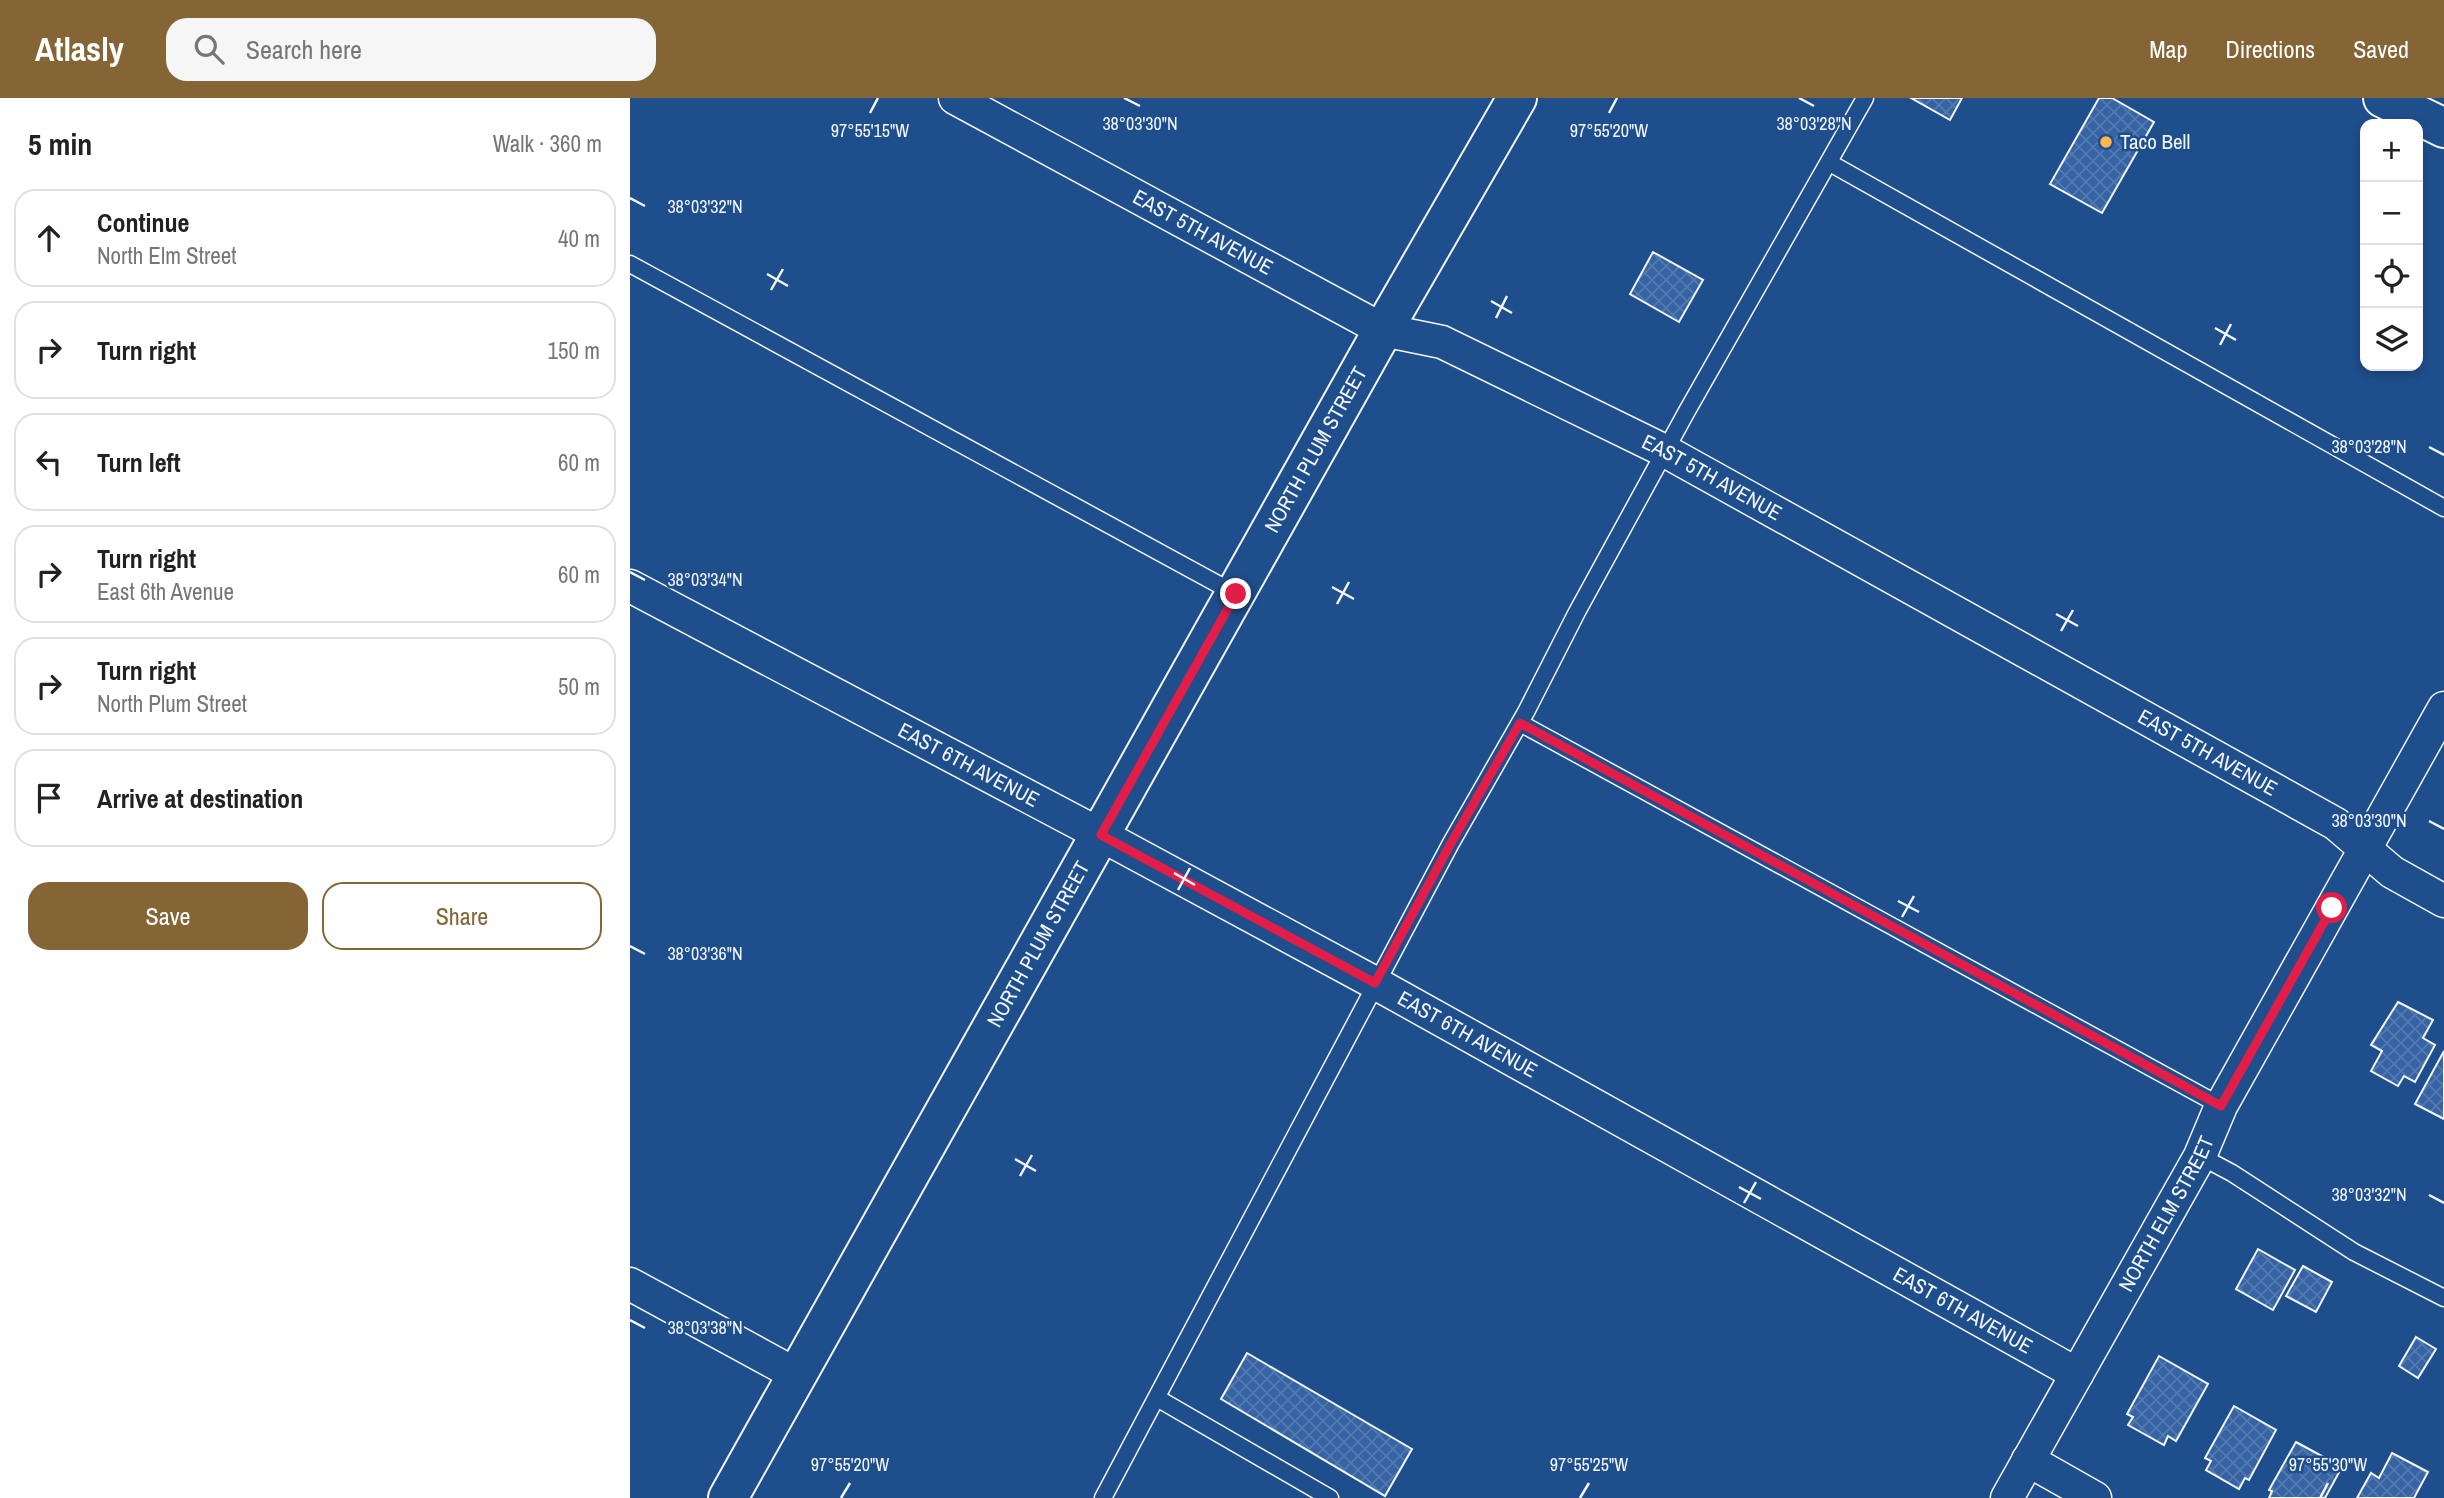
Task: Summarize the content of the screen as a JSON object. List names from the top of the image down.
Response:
{
  "streets": {
    "street": [
      "EAST 5TH AVENUE",
      "NORTH PLUM STREET",
      "EAST 6TH AVENUE",
      "NORTH ELM STREET"
    ]
  },
  "crossings": [
    ["EAST 5TH AVENUE", "NORTH PLUM STREET"],
    ["EAST 5TH AVENUE", "NORTH ELM STREET"],
    ["NORTH PLUM STREET", "EAST 6TH AVENUE"],
    ["EAST 6TH AVENUE", "NORTH ELM STREET"]
  ],
  "places": ["Taco Bell"],
  "page": {
    "header": "Atlasly",
    "search": "Search here",
    "nav": ["Map", "Directions", "Saved"],
    "heading": ["5 min", "Walk · 360 m"],
    "map_buttons": ["+", "−"],
    "list": [
      ["Continue", "North Elm Street", "40 m"],
      ["Turn right", "150 m"],
      ["Turn left", "60 m"],
      ["Turn right", "East 6th Avenue", "60 m"],
      ["Turn right", "North Plum Street", "50 m"],
      "Arrive at destination"
    ],
    "buttons": ["Save", "Share"]
  },
  "coordinates": [
    "38°03'28\"N",
    "38°03'30\"N",
    "97°55'15\"W",
    "97°55'20\"W",
    "38°03'32\"N",
    "38°03'34\"N",
    "38°03'36\"N",
    "38°03'38\"N",
    "97°55'25\"W",
    "97°55'30\"W"
  ]
}
